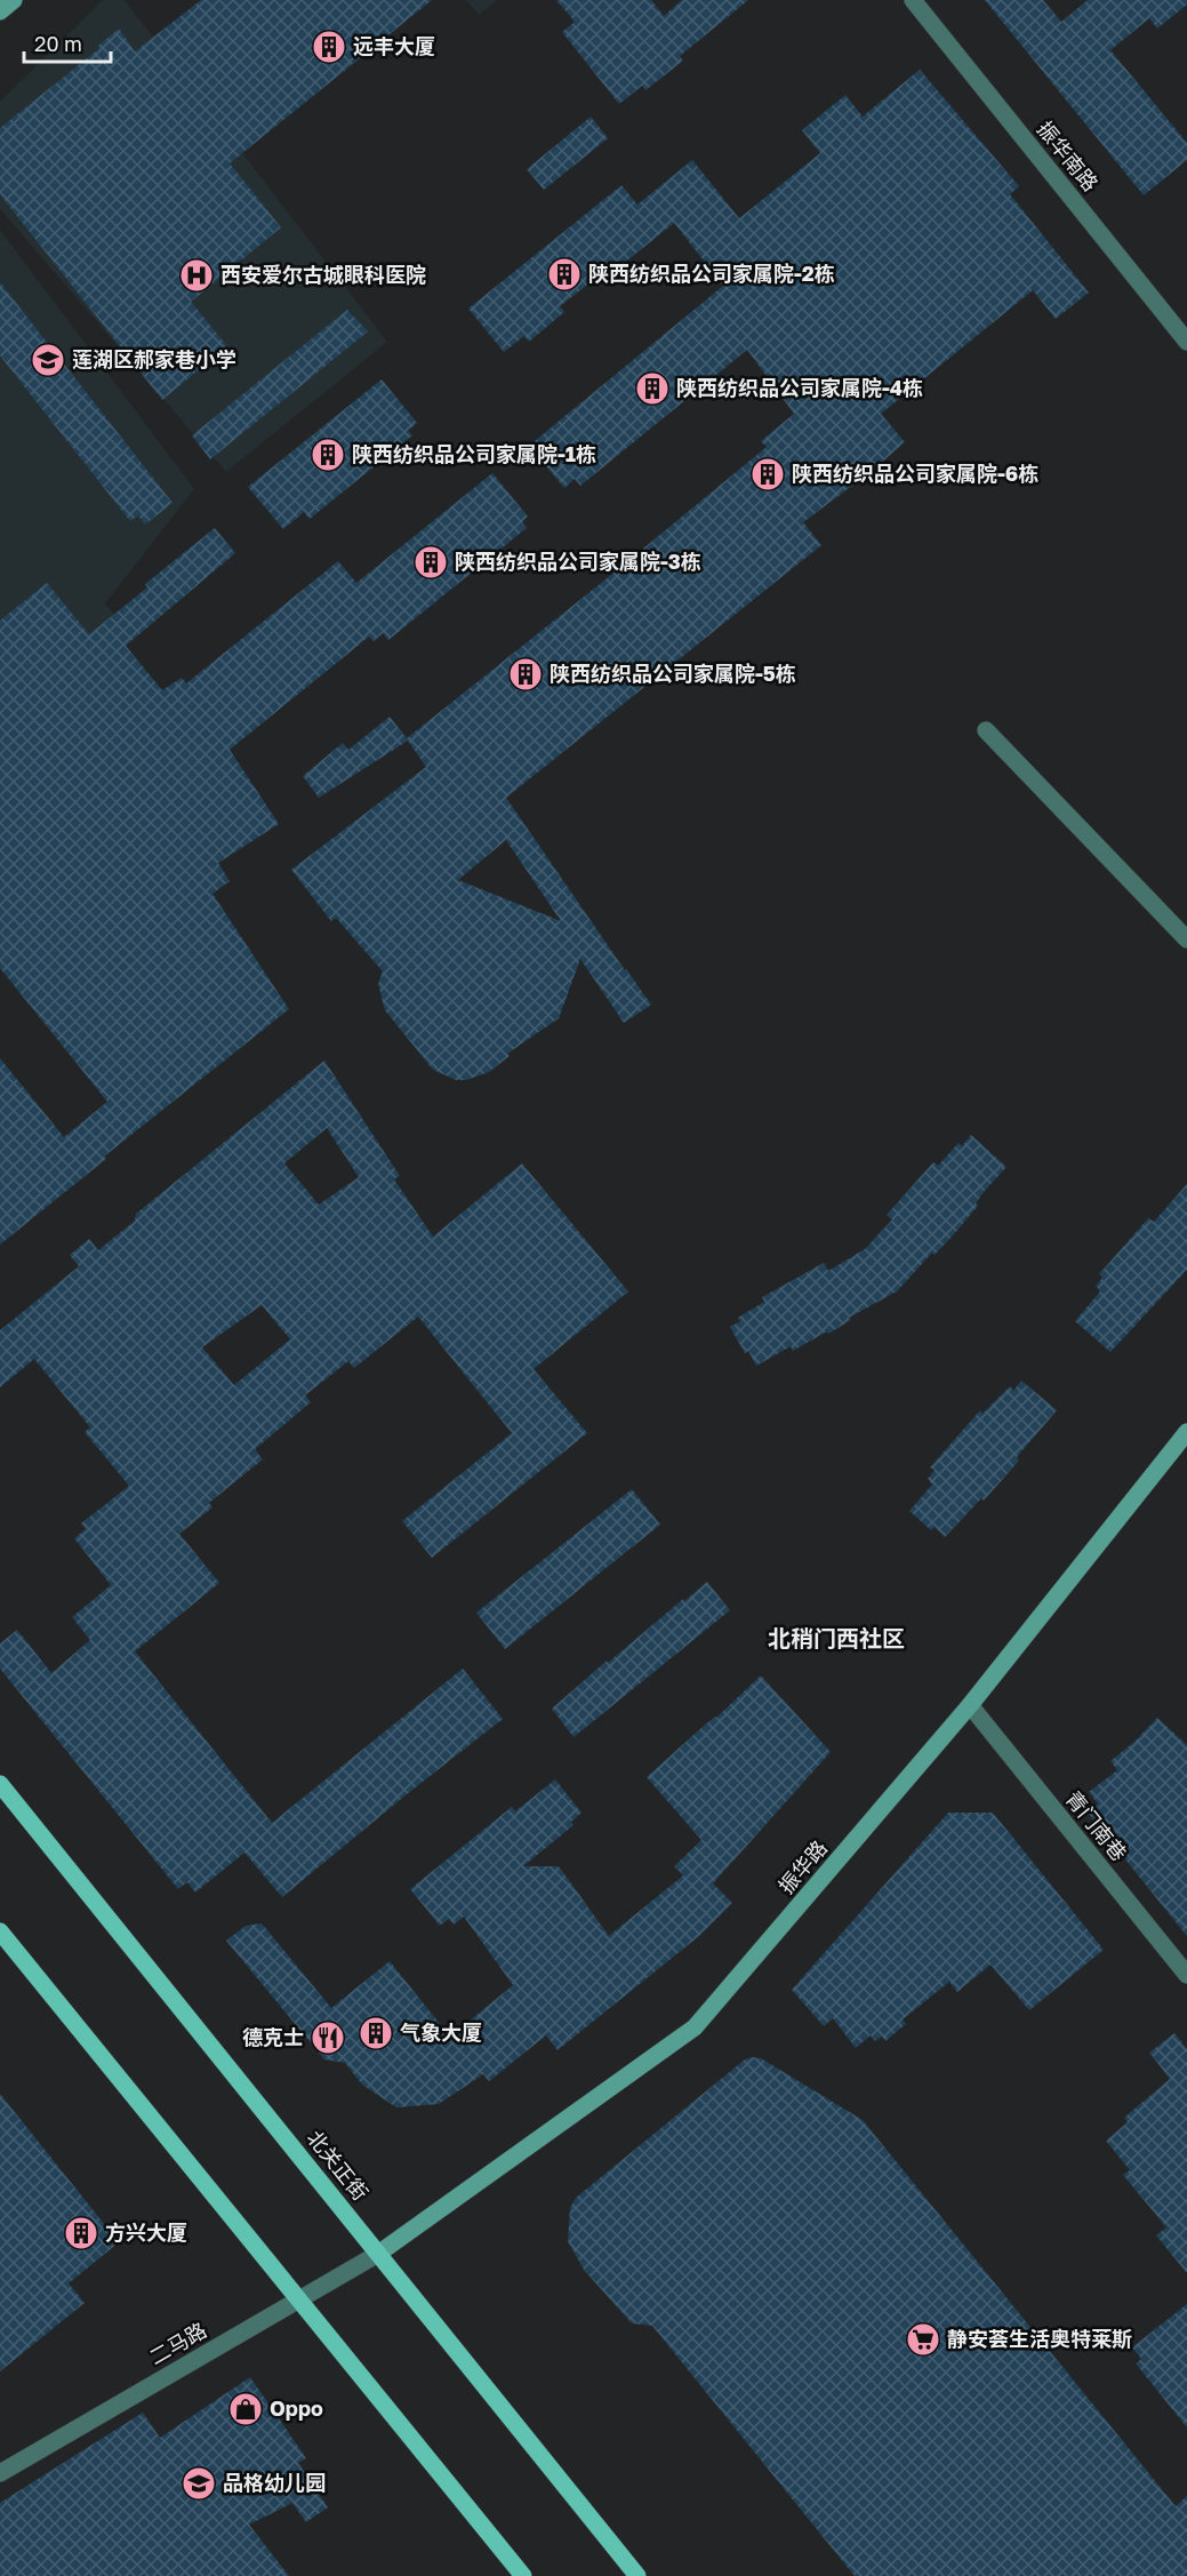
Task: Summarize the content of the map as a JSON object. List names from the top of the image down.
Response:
{
  "streets": {
    "main road": ["北关正街"],
    "street": [
      "振华南路",
      "青门南巷",
      "振华路",
      "二马路"
    ]
  },
  "crossings": [
    ["青门南巷", "振华路"],
    ["振华路", "北关正街"],
    ["振华路", "二马路"],
    ["北关正街", "二马路"]
  ],
  "districts": ["北稍门西社区"],
  "places": {
    "building": [
      "远丰大厦",
      "陕西纺织品公司家属院-2栋",
      "陕西纺织品公司家属院-4栋",
      "陕西纺织品公司家属院-1栋",
      "陕西纺织品公司家属院-6栋",
      "陕西纺织品公司家属院-3栋",
      "陕西纺织品公司家属院-5栋",
      "气象大厦",
      "方兴大厦"
    ],
    "hospital": ["西安爱尔古城眼科医院"],
    "school or university": ["莲湖区郝家巷小学", "品格幼儿园"],
    "restaurant": ["德克士"],
    "supermarket": ["静安荟生活奥特莱斯"],
    "shop": ["Oppo"]
  },
  "scale_bar": "20 m"
}
